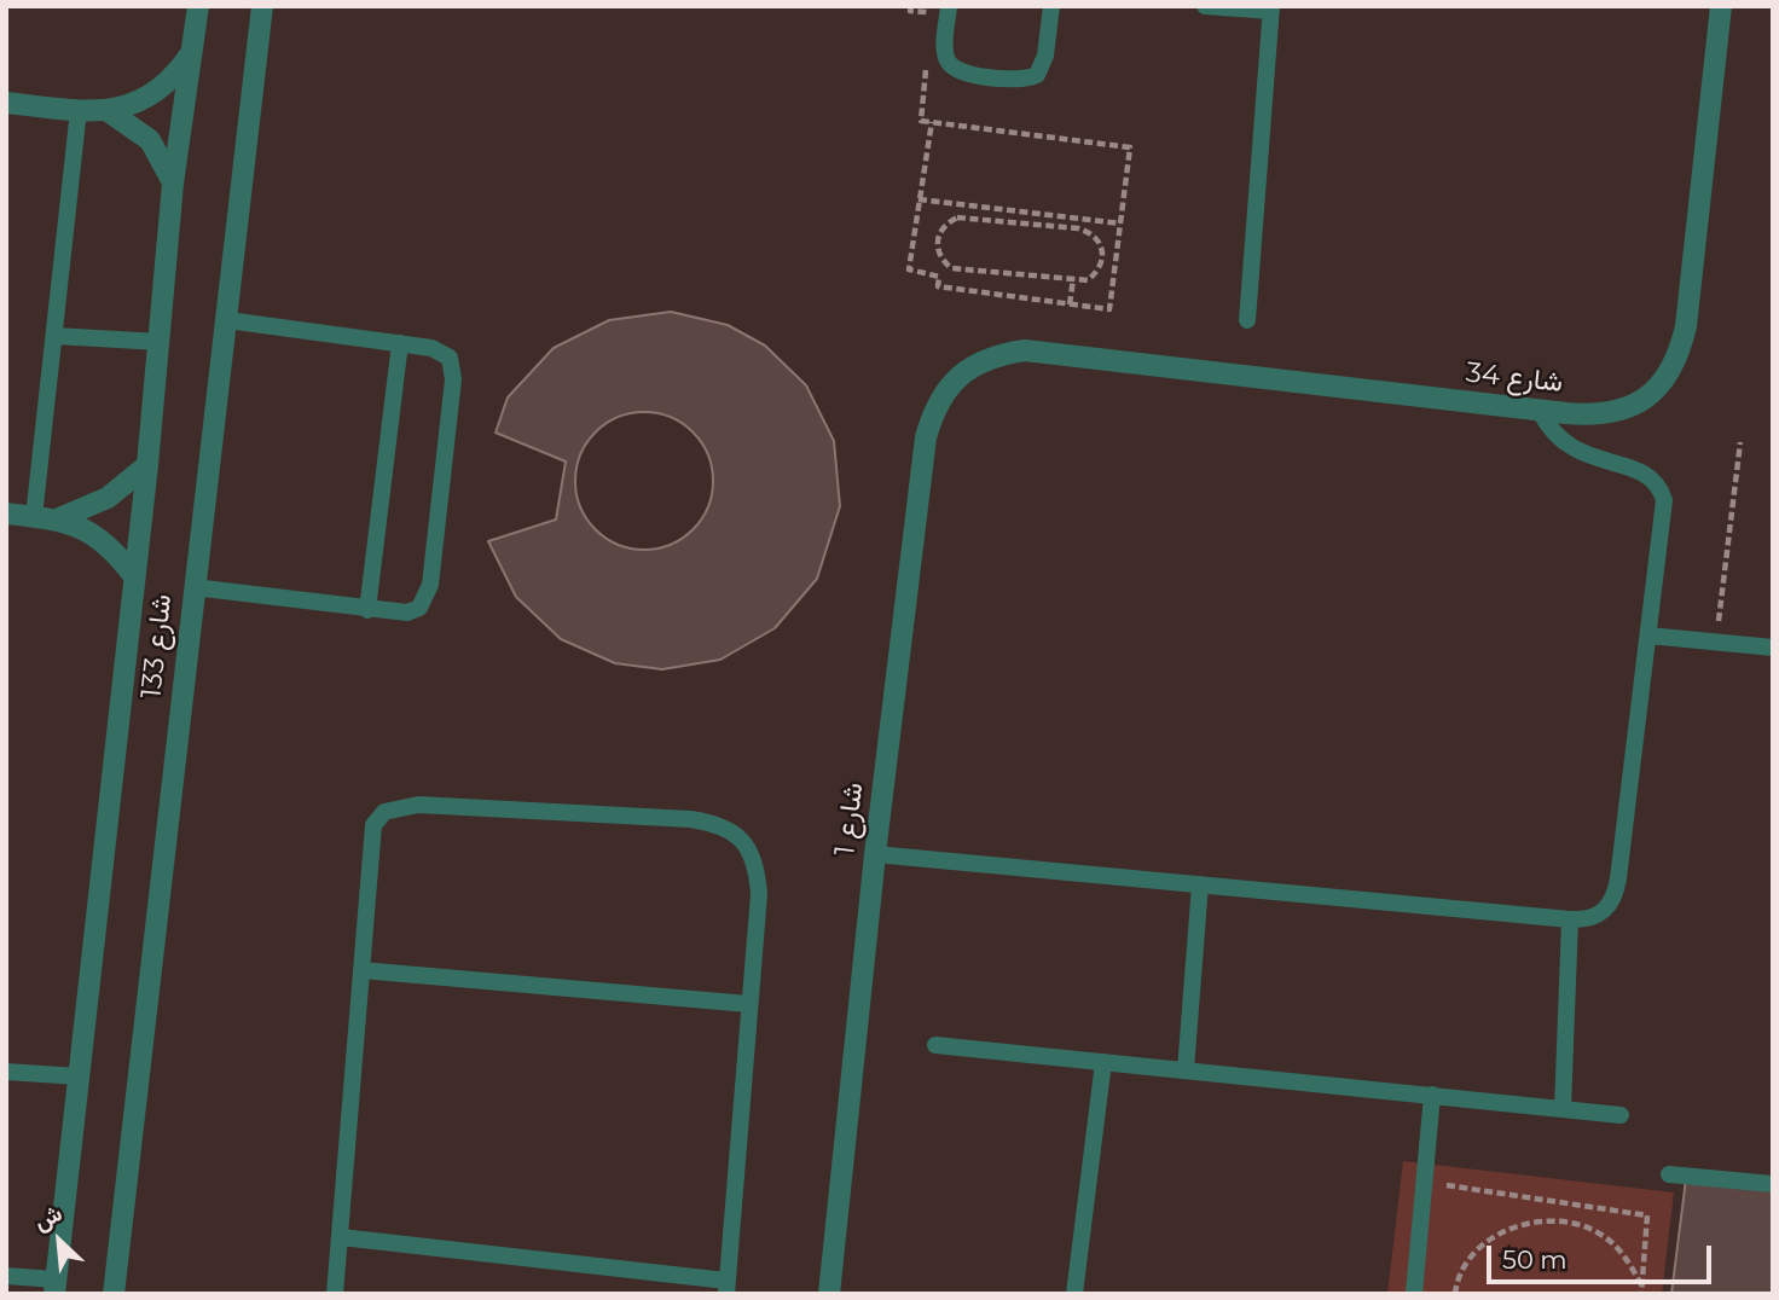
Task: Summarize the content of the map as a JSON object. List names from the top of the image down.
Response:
{
  "streets": {
    "street": ["شارع 34", "شارع 133", "شارع 1"]
  },
  "crossings": [
    ["شارع 34", "شارع 1"]
  ],
  "scale_bar": "50 m",
  "north": "top left"
}
